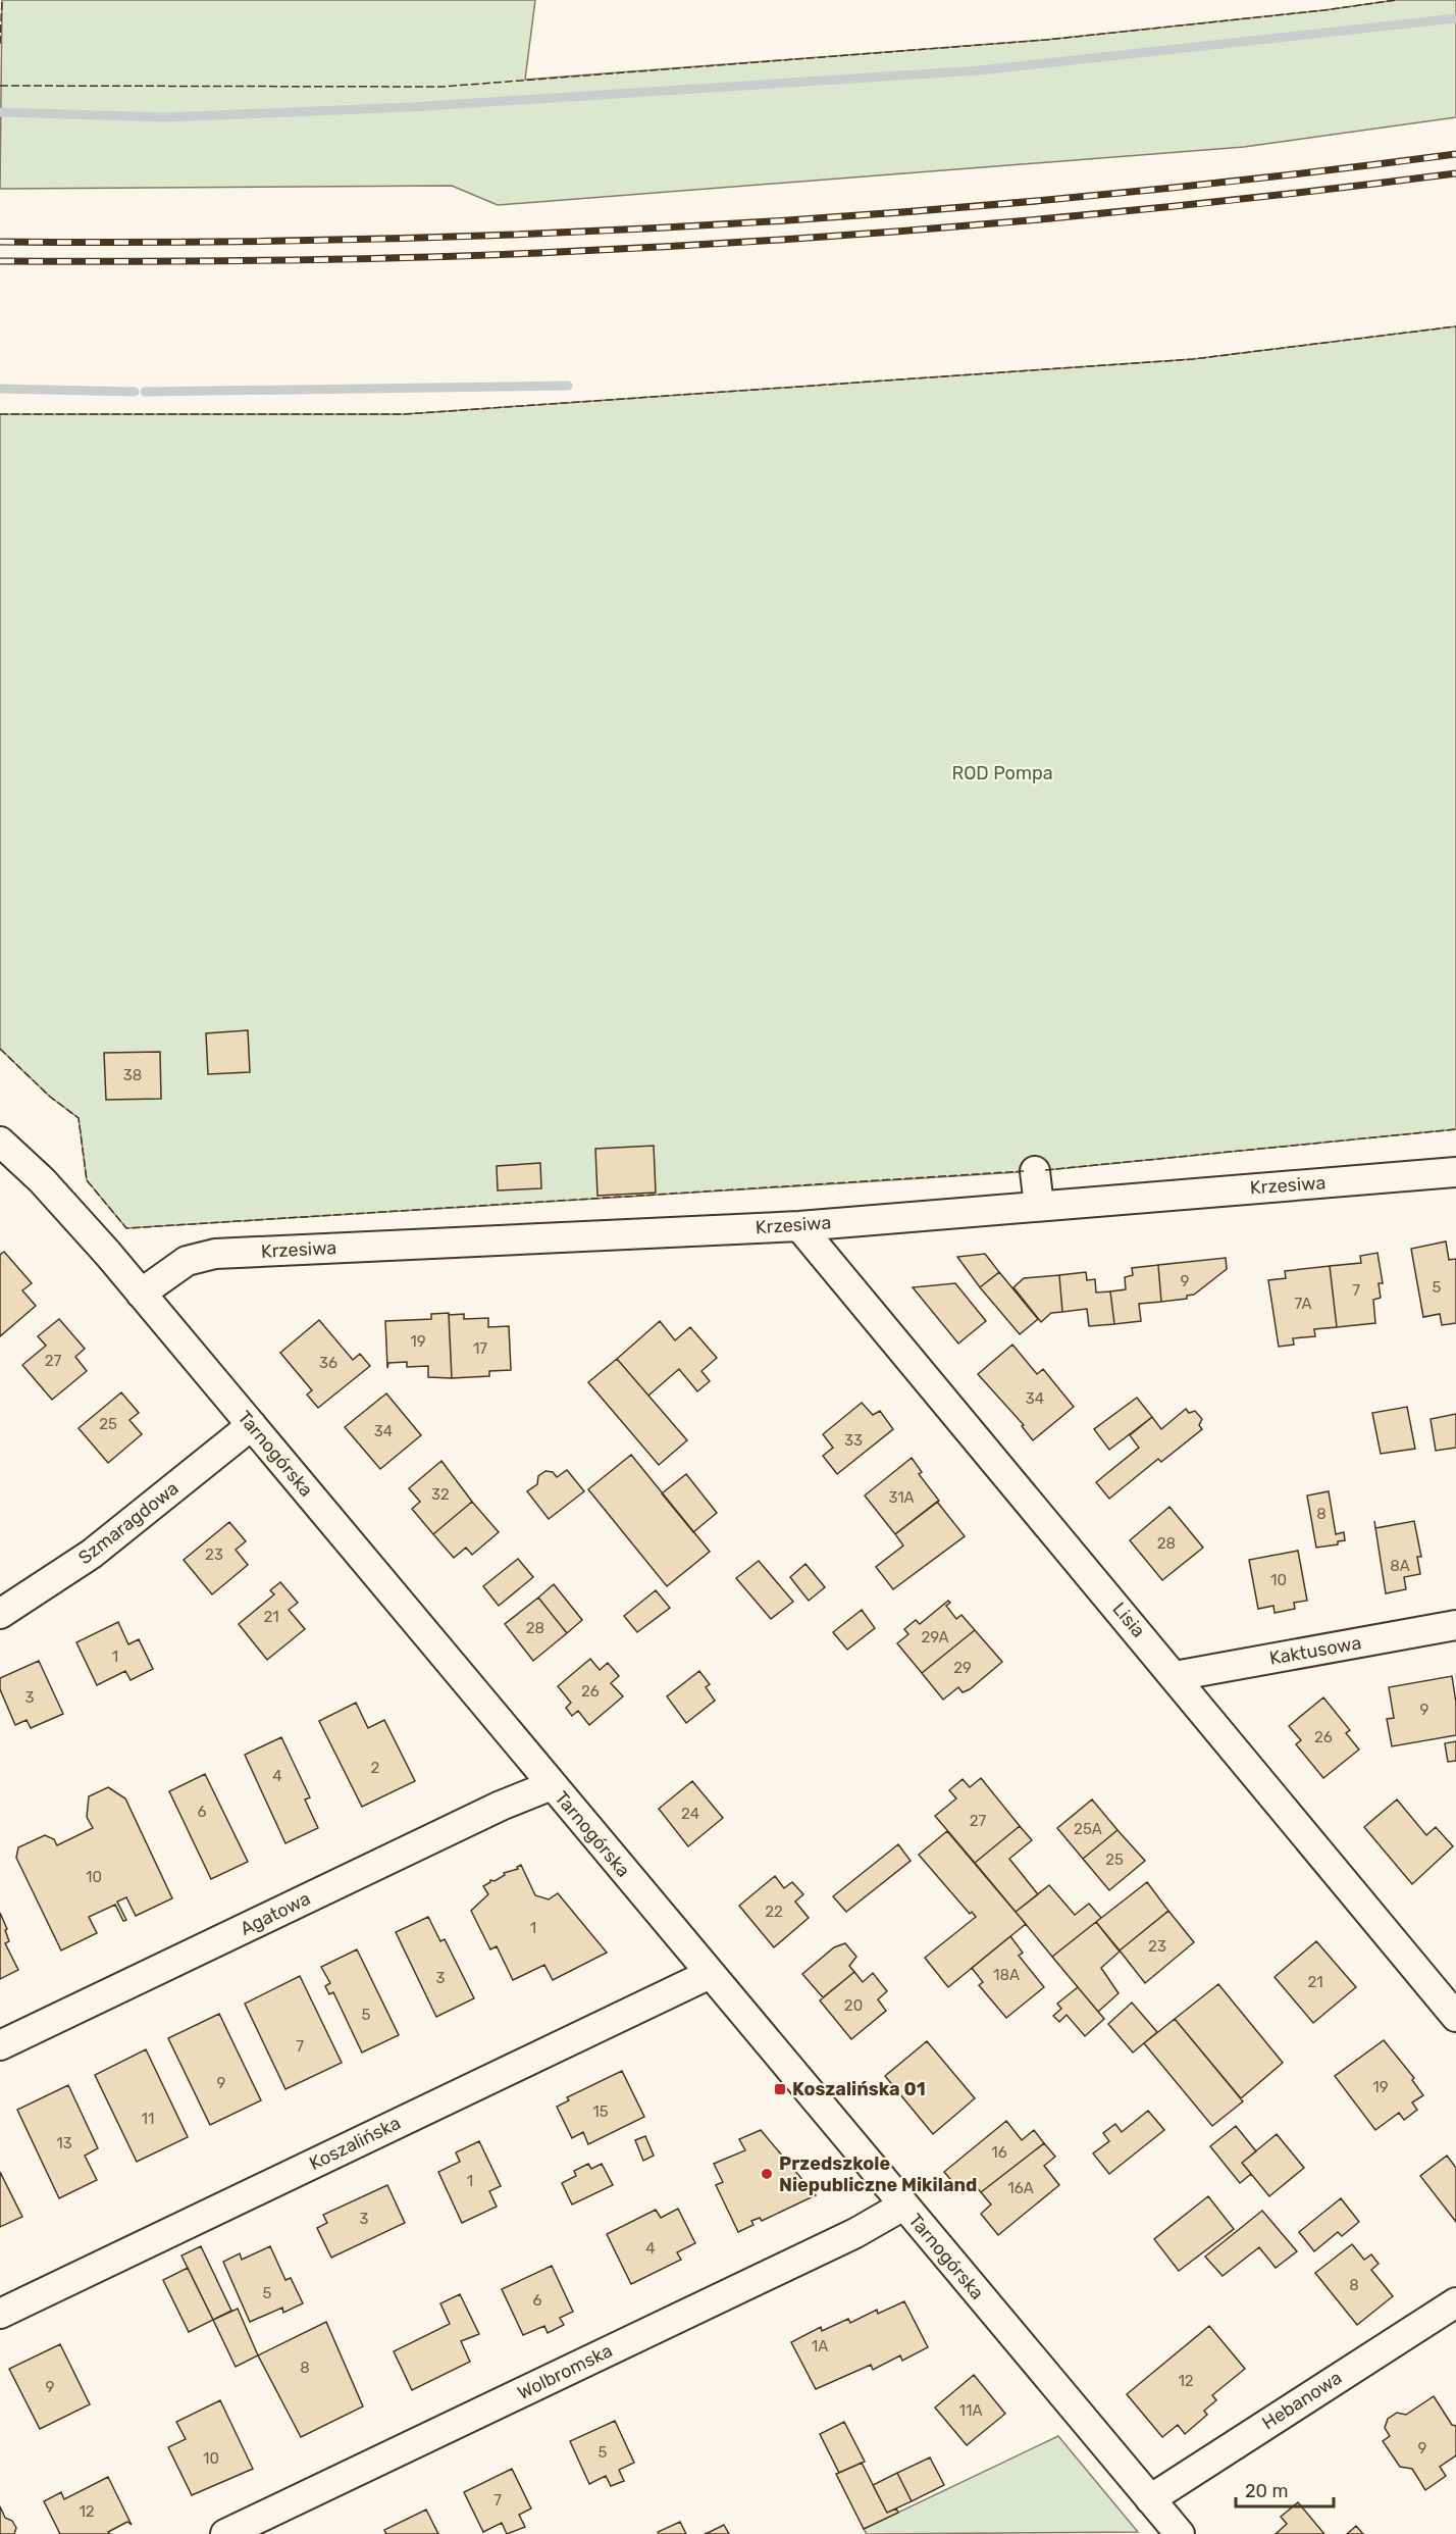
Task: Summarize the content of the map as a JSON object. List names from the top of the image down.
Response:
{
  "streets": {
    "street": [
      "Krzesiwa",
      "Tarnogórska",
      "Szmaragdowa",
      "Lisia",
      "Kaktusowa",
      "Agatowa",
      "Koszalińska",
      "Wolbromska",
      "Hebanowa"
    ]
  },
  "crossings": [
    ["Krzesiwa", "Tarnogórska"],
    ["Krzesiwa", "Lisia"],
    ["Tarnogórska", "Szmaragdowa"],
    ["Tarnogórska", "Agatowa"],
    ["Tarnogórska", "Koszalińska"],
    ["Tarnogórska", "Wolbromska"],
    ["Tarnogórska", "Hebanowa"],
    ["Lisia", "Kaktusowa"]
  ],
  "parks": ["ROD Pompa"],
  "places": {
    "transit": ["Koszalińska 01"],
    "other": ["Przedszkole Niepubliczne Mikiland"]
  },
  "house_numbers": [
    "38",
    "9",
    "5",
    "7",
    "7A",
    "19",
    "17",
    "27",
    "36",
    "34",
    "25",
    "34",
    "33",
    "32",
    "31A",
    "8",
    "28",
    "23",
    "8A",
    "10",
    "21",
    "28",
    "29A",
    "1",
    "29",
    "26",
    "3",
    "9",
    "26",
    "2",
    "4",
    "6",
    "24",
    "27",
    "25A",
    "25",
    "10",
    "22",
    "1",
    "23",
    "18A",
    "3",
    "21",
    "20",
    "5",
    "7",
    "9",
    "19",
    "15",
    "11",
    "13",
    "16",
    "1",
    "16A",
    "3",
    "4",
    "8",
    "5",
    "6",
    "1A",
    "8",
    "12",
    "9",
    "11A",
    "9",
    "5",
    "10",
    "7",
    "12"
  ],
  "scale_bar": "20 m"
}
